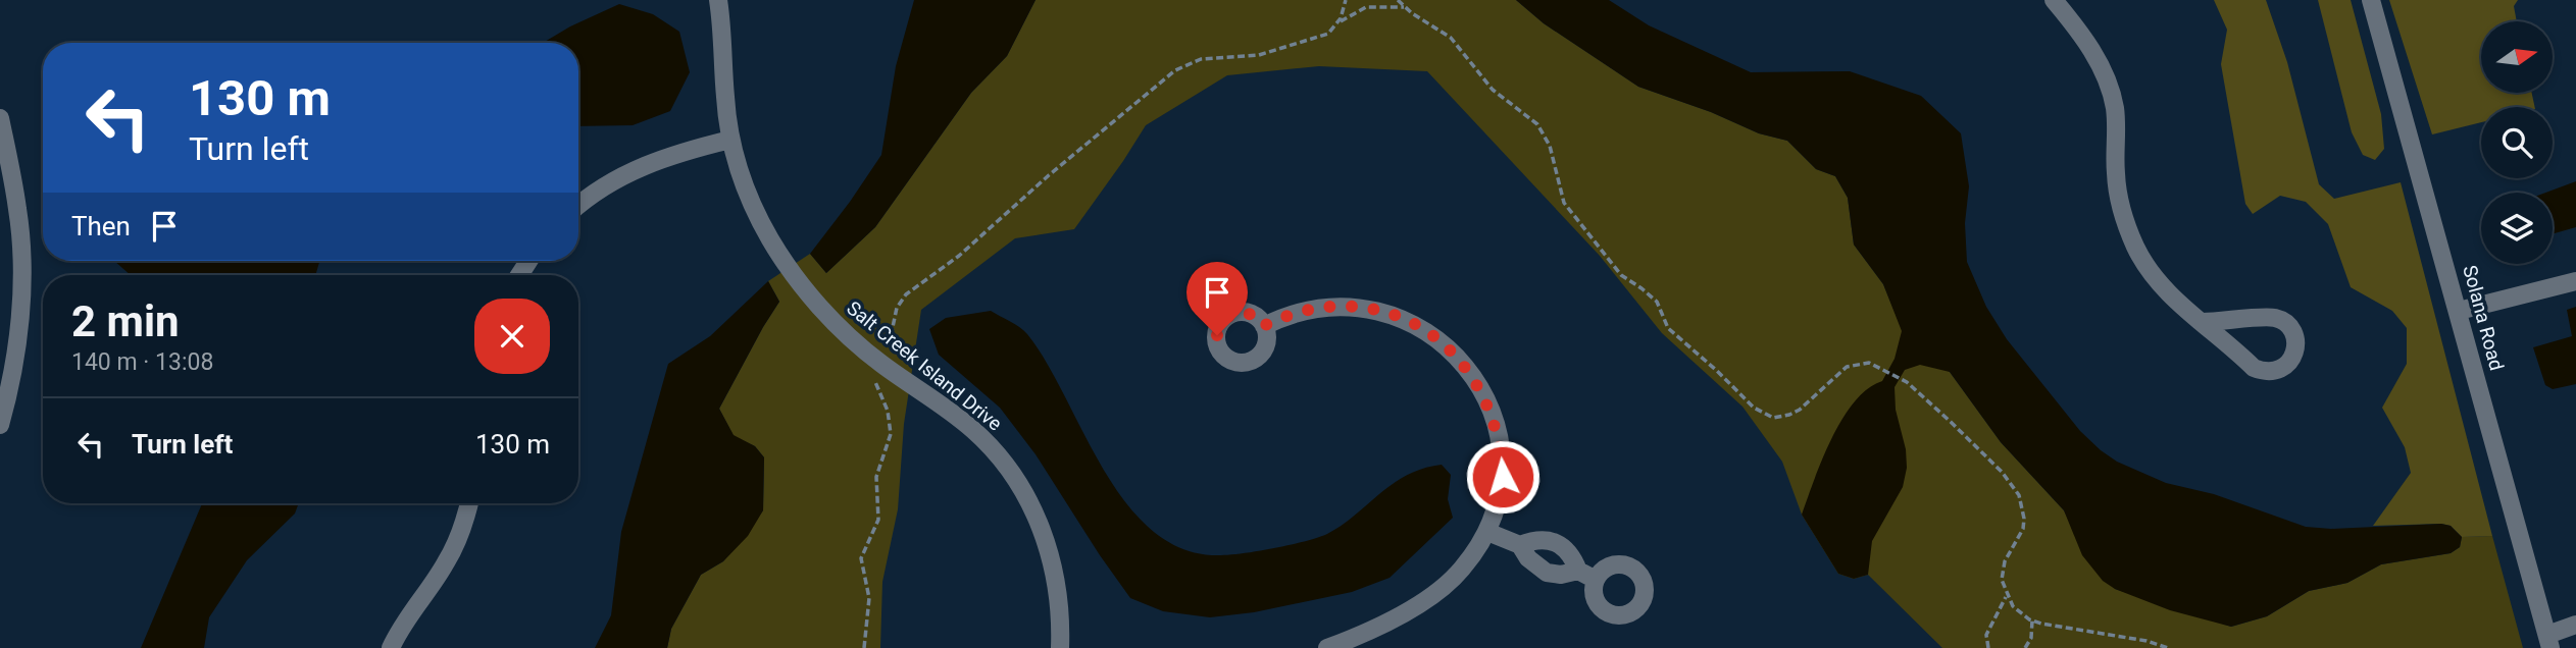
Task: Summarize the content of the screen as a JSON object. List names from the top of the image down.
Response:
{
  "streets": {
    "street": ["Solana Road", "Salt Creek Island Drive"]
  },
  "north": "right",
  "page": {
    "turn": ["130 m", "Turn left"],
    "then": "Then",
    "heading": ["2 min", "140 m · 13:08"],
    "list": [
      {
        "name": "Turn left",
        "value": "130 m"
      }
    ]
  }
}
